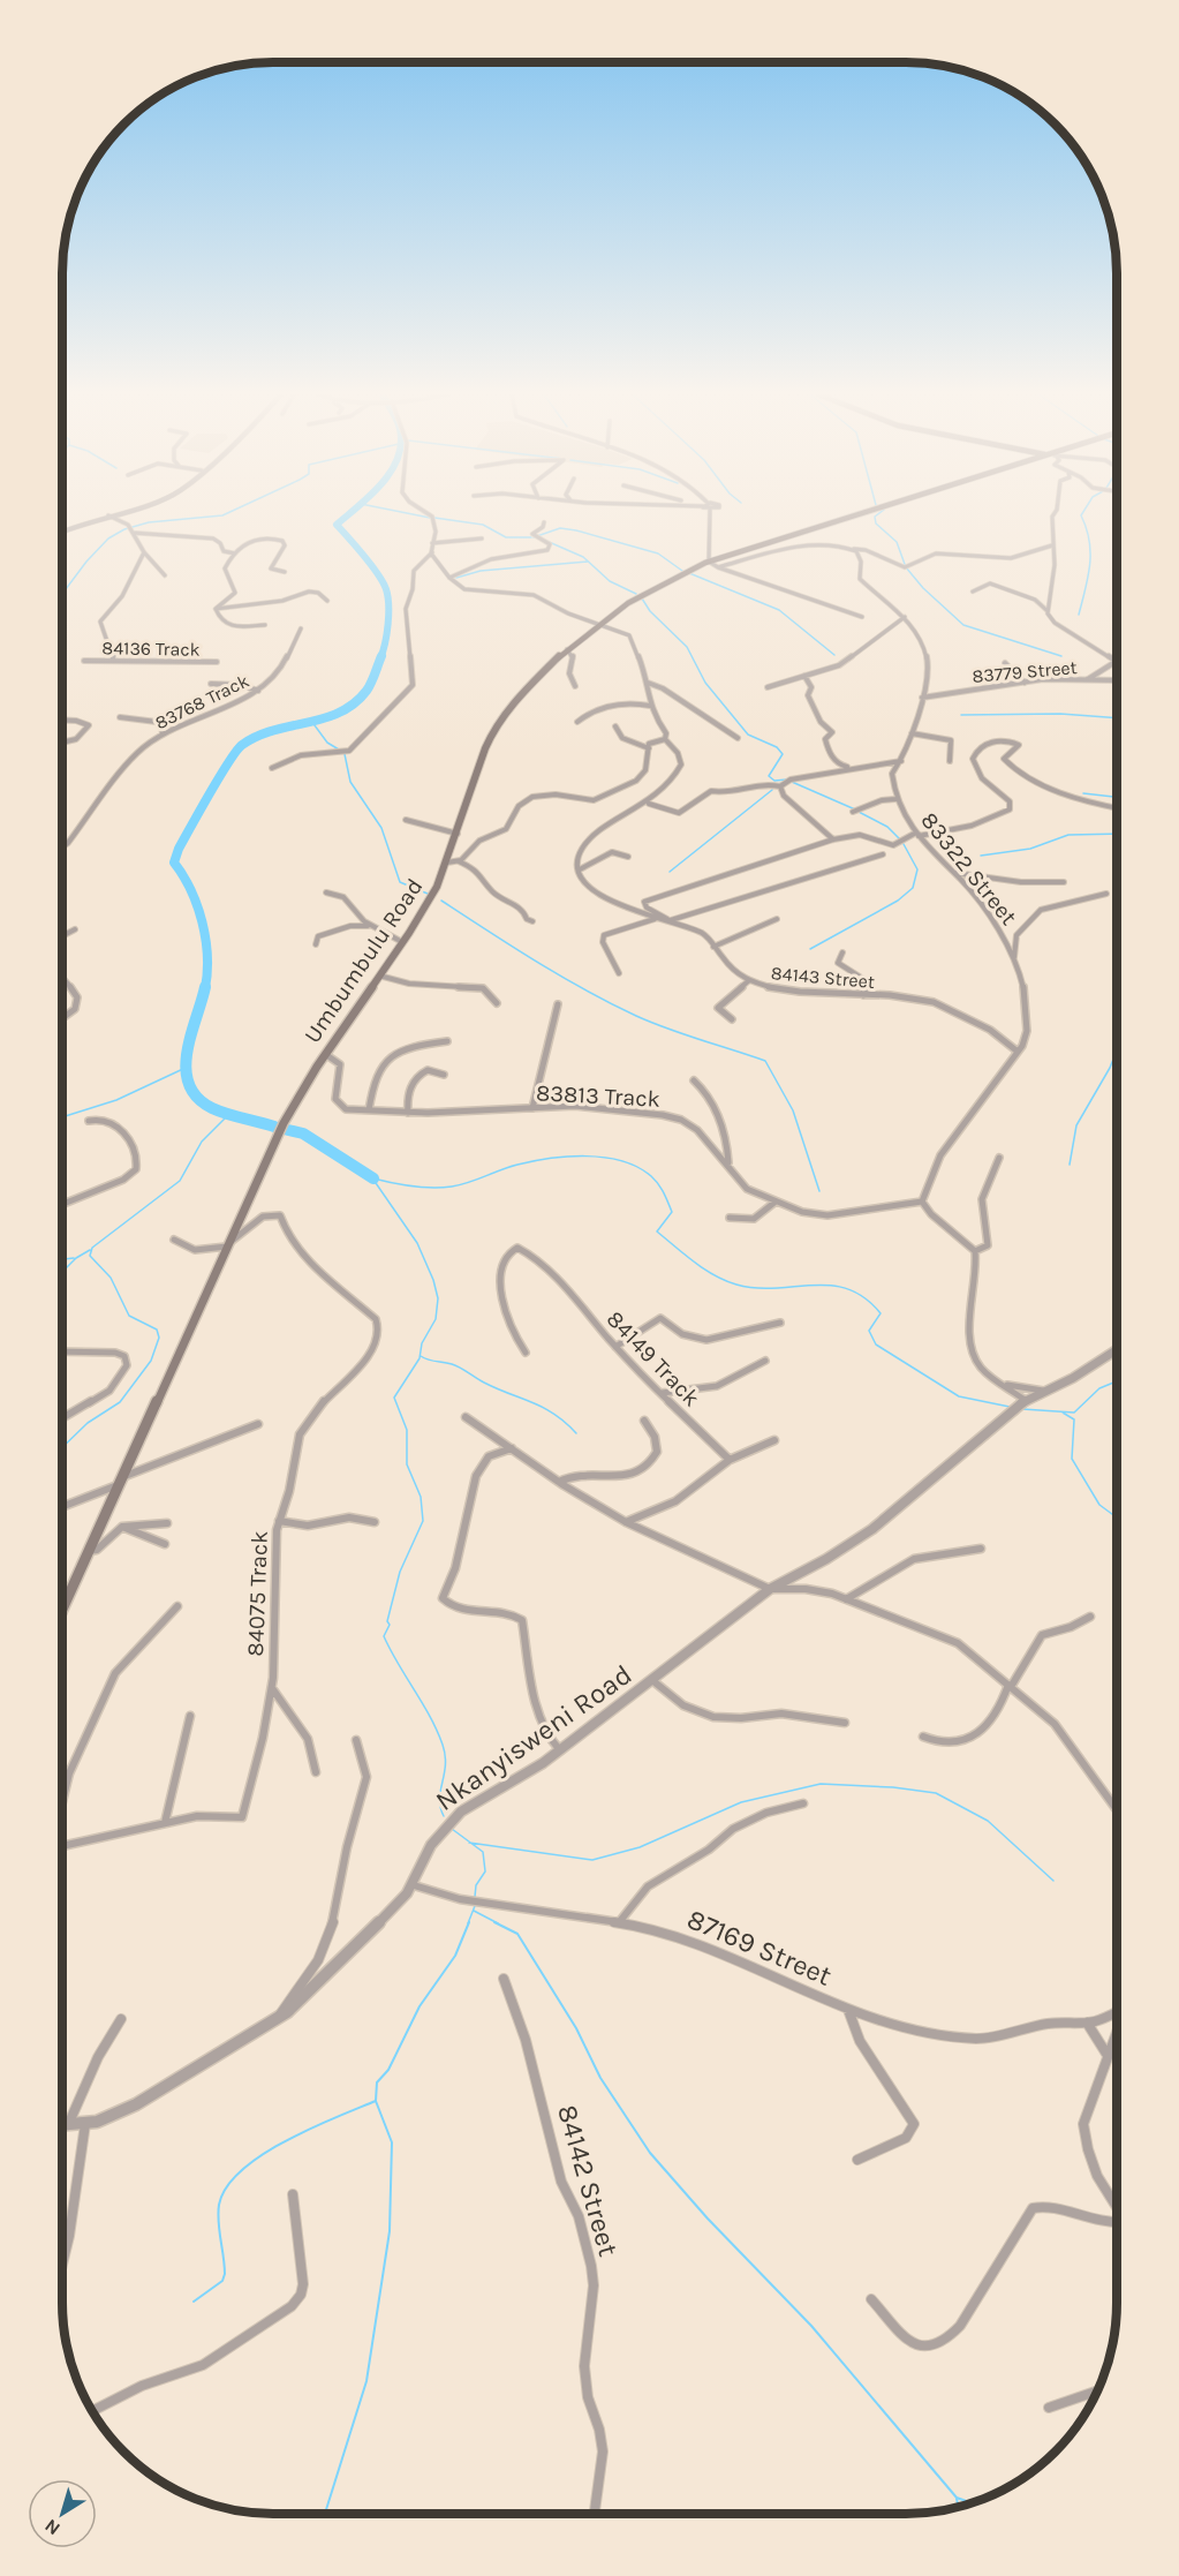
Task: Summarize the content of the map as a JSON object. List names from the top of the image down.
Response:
{
  "streets": {
    "main road": ["Umbumbulu Road"],
    "street": [
      "84136 Track",
      "83779 Street",
      "83768 Track",
      "83322 Street",
      "84143 Street",
      "83813 Track",
      "84149 Track",
      "84075 Track",
      "Nkanyisweni Road",
      "87169 Street",
      "84142 Street"
    ]
  },
  "crossings": [
    ["83779 Street", "83322 Street"],
    ["83322 Street", "84143 Street"],
    ["83322 Street", "83813 Track"],
    ["Umbumbulu Road", "83813 Track"],
    ["Umbumbulu Road", "84075 Track"],
    ["Nkanyisweni Road", "87169 Street"]
  ],
  "north": "bottom left"
}
